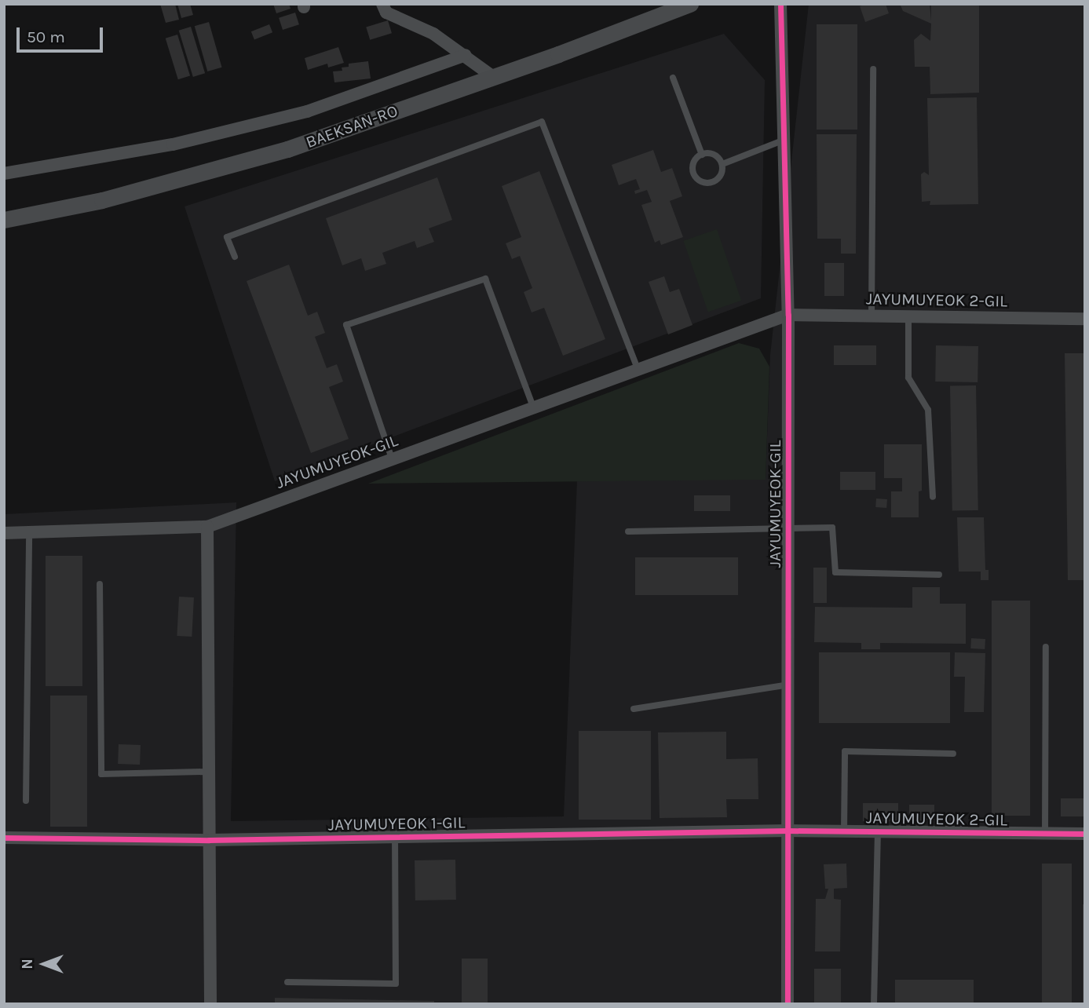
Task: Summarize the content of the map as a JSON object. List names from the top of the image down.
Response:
{
  "streets": {
    "main road": ["BAEKSAN-RO"],
    "street": ["JAYUMUYEOK 2-GIL", "JAYUMUYEOK-GIL", "JAYUMUYEOK 1-GIL"]
  },
  "crossings": [
    ["JAYUMUYEOK 2-GIL", "JAYUMUYEOK-GIL"],
    ["JAYUMUYEOK 2-GIL", "JAYUMUYEOK 1-GIL"],
    ["JAYUMUYEOK-GIL", "JAYUMUYEOK 1-GIL"]
  ],
  "scale_bar": "50 m",
  "north": "left"
}
